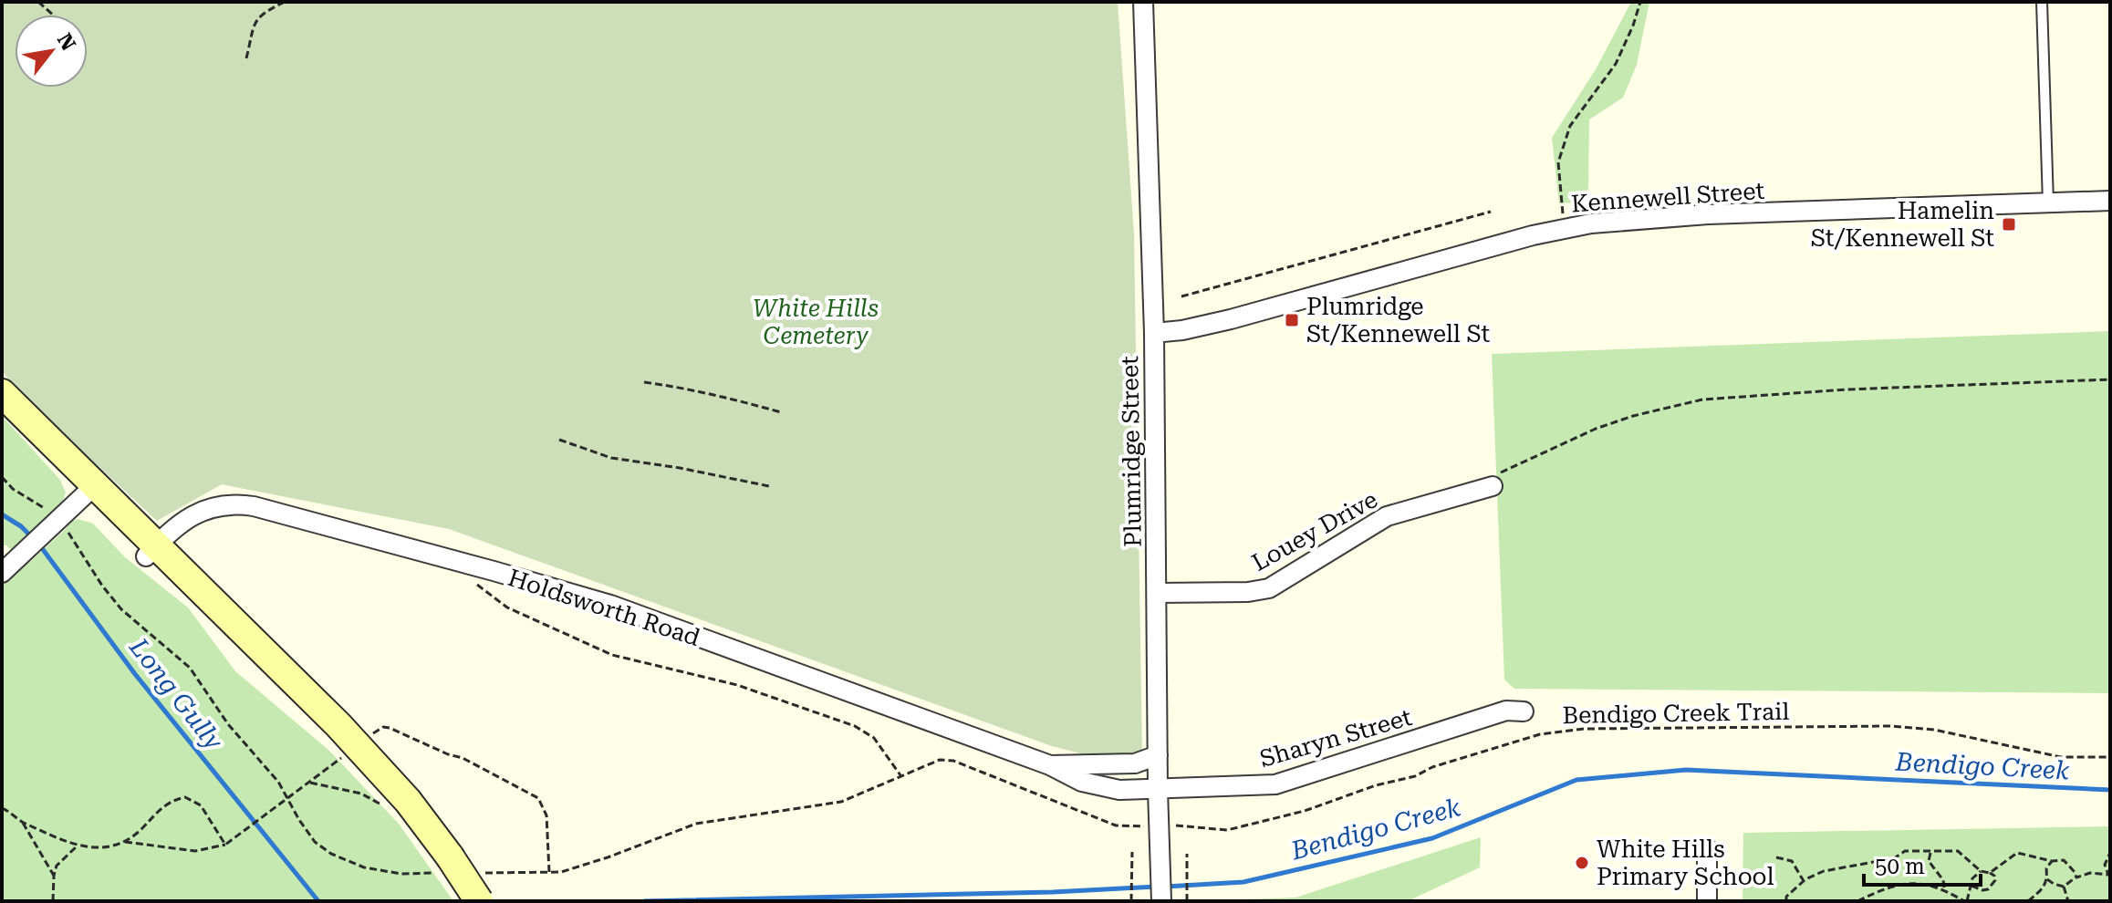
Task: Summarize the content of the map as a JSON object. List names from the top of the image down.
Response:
{
  "streets": {
    "street": [
      "Kennewell Street",
      "Plumridge Street",
      "Louey Drive",
      "Holdsworth Road",
      "Sharyn Street"
    ],
    "path": ["Bendigo Creek Trail"]
  },
  "crossings": [
    ["Kennewell Street", "Plumridge Street"],
    ["Plumridge Street", "Louey Drive"],
    ["Plumridge Street", "Holdsworth Road"],
    ["Plumridge Street", "Sharyn Street"],
    ["Holdsworth Road", "Sharyn Street"]
  ],
  "water": ["Long Gully", "Bendigo Creek"],
  "parks": ["White Hills Cemetery"],
  "places": {
    "transit": ["Hamelin St/Kennewell St", "Plumridge St/Kennewell St"],
    "other": ["White Hills Primary School"]
  },
  "scale_bar": "50 m",
  "north": "top right"
}
